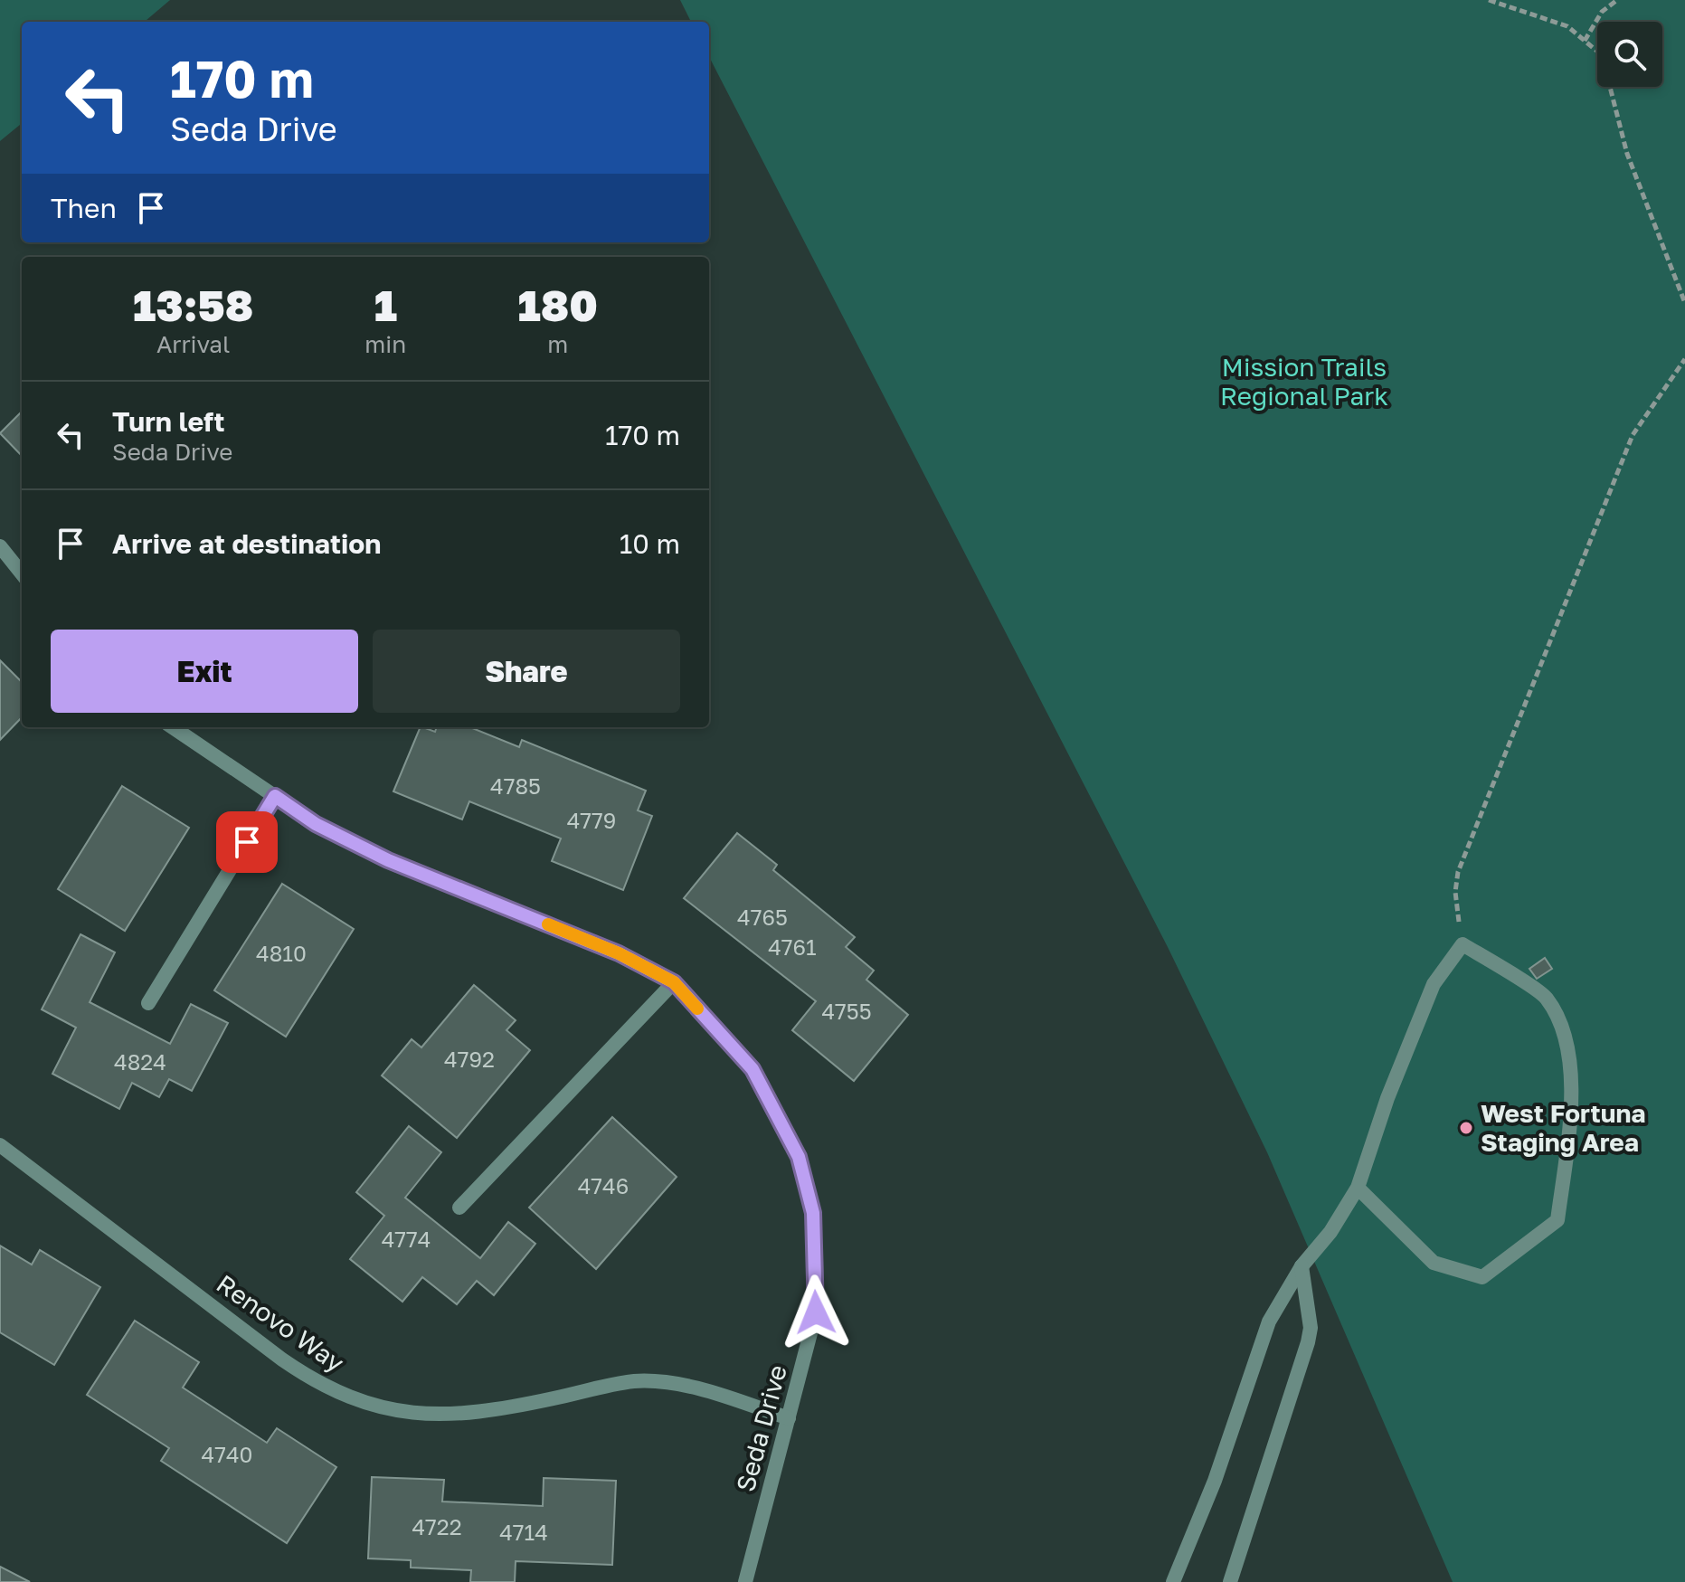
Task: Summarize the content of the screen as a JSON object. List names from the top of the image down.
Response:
{
  "streets": {
    "street": ["Renovo Way", "Seda Drive"]
  },
  "crossings": [
    ["Renovo Way", "Seda Drive"]
  ],
  "parks": ["Mission Trails Regional Park"],
  "places": ["West Fortuna Staging Area"],
  "house_numbers": [
    "4785",
    "4779",
    "4765",
    "4761",
    "4810",
    "4755",
    "4792",
    "4824",
    "4746",
    "4774",
    "4740",
    "4722",
    "4714"
  ],
  "page": {
    "turn": ["170 m", "Seda Drive"],
    "then": "Then",
    "eta": [
      "13:58",
      "Arrival",
      "1",
      "min",
      "180",
      "m"
    ],
    "list": [
      {
        "name": "Turn left",
        "note": "Seda Drive",
        "value": "170 m"
      },
      {
        "name": "Arrive at destination",
        "value": "10 m"
      }
    ],
    "buttons": ["Exit", "Share"]
  }
}
